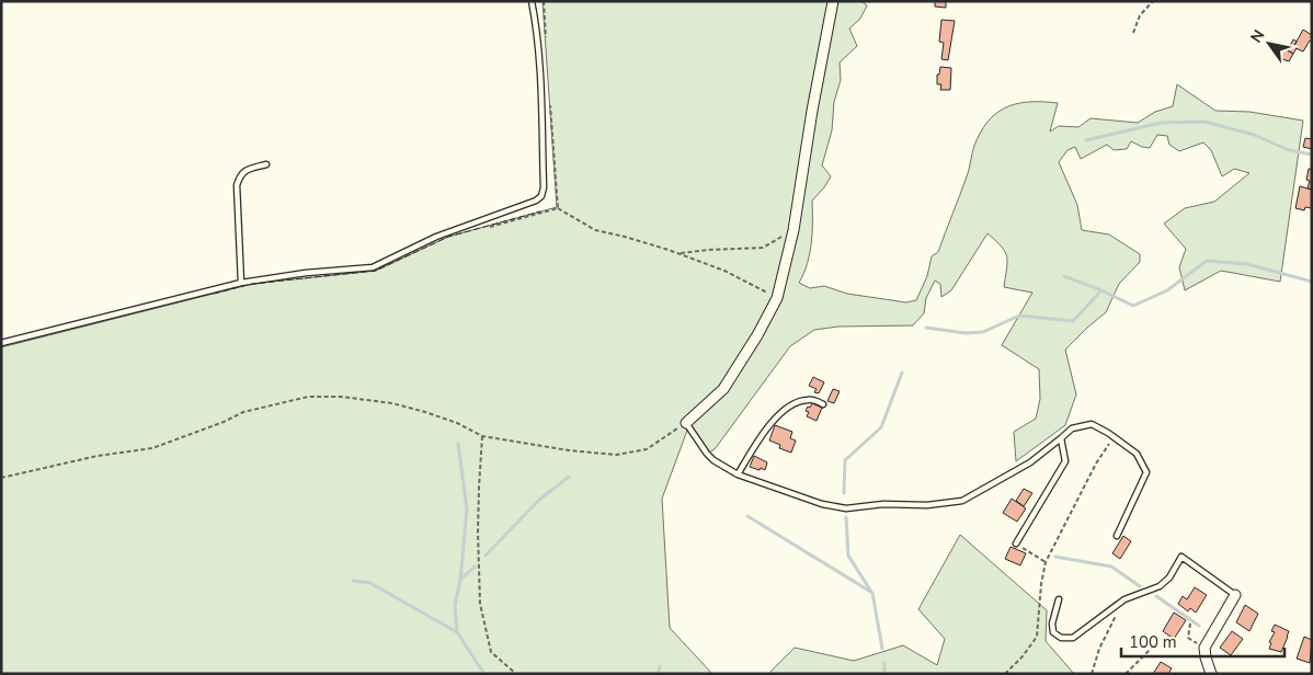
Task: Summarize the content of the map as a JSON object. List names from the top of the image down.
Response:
{
  "scale_bar": "100 m",
  "north": "top left"
}
